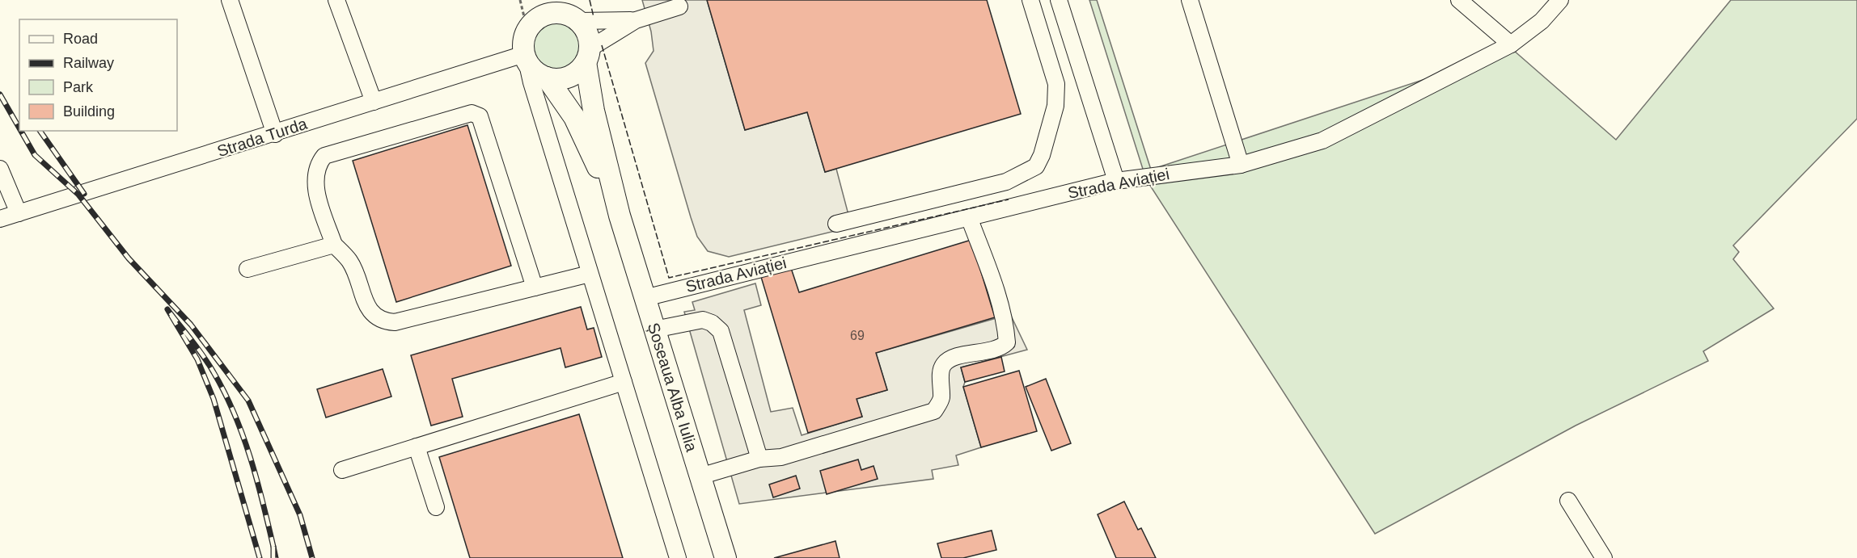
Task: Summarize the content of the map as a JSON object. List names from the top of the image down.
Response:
{
  "streets": {
    "main road": ["Șoseaua Alba Iulia"],
    "street": ["Strada Turda", "Strada Aviației"]
  },
  "crossings": [
    ["Strada Turda", "Șoseaua Alba Iulia"],
    ["Strada Aviației", "Șoseaua Alba Iulia"]
  ],
  "house_numbers": ["69"],
  "legend": [
    "Road",
    "Railway",
    "Park",
    "Building"
  ]
}
